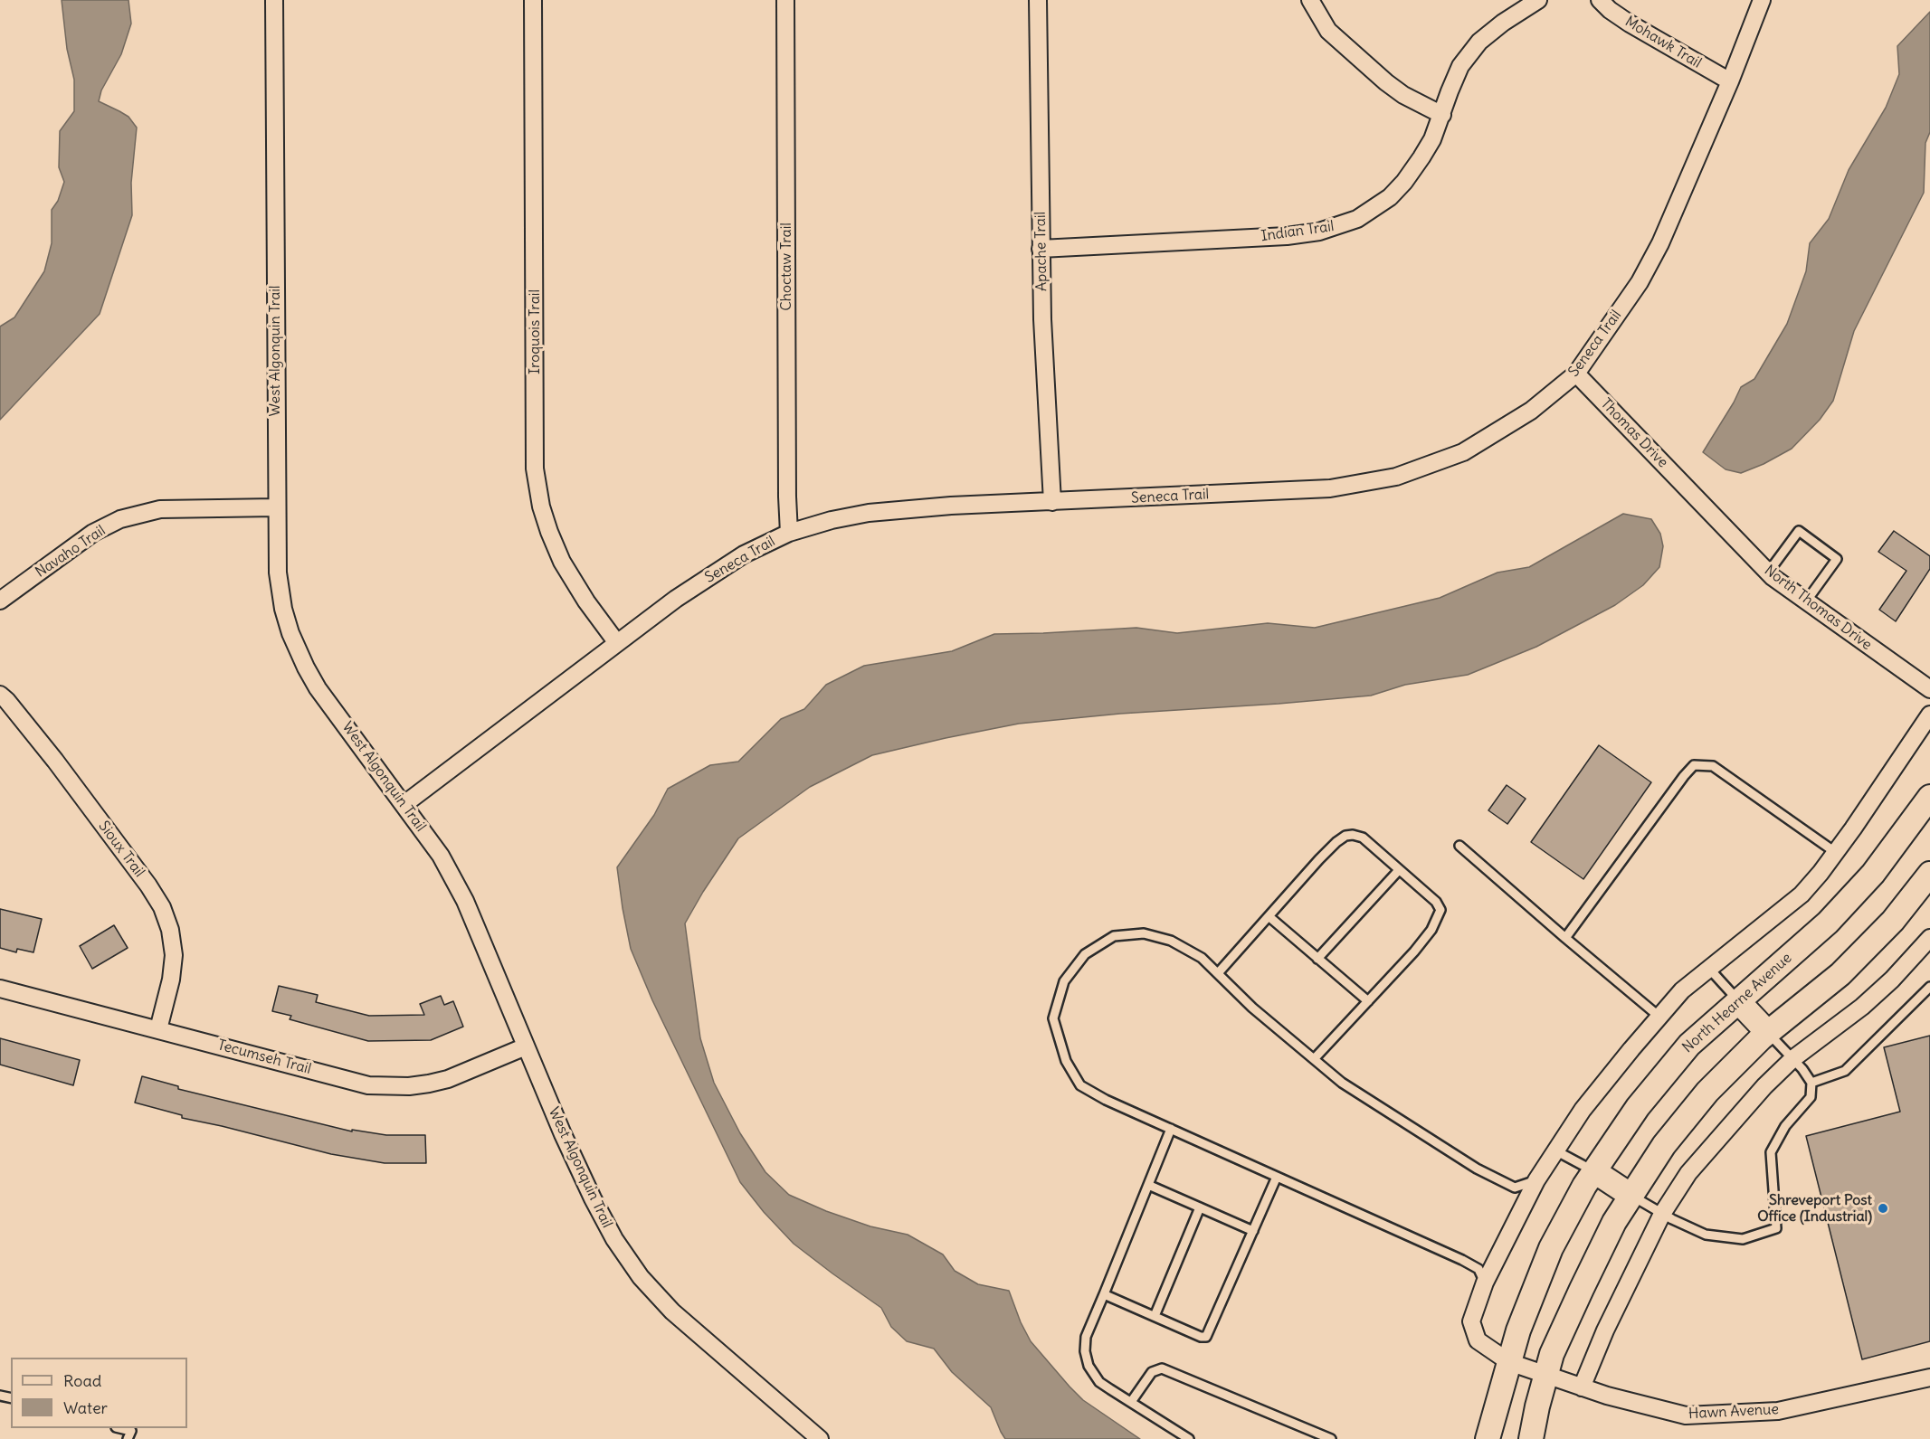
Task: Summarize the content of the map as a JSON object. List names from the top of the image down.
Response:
{
  "streets": {
    "street": [
      "Mohawk Trail",
      "Indian Trail",
      "Apache Trail",
      "Choctaw Trail",
      "Iroquois Trail",
      "Seneca Trail",
      "West Algonquin Trail",
      "Thomas Drive",
      "Navaho Trail",
      "North Thomas Drive",
      "Sioux Trail",
      "North Hearne Avenue",
      "Tecumseh Trail",
      "Hawn Avenue"
    ]
  },
  "crossings": [
    ["Mohawk Trail", "Seneca Trail"],
    ["Indian Trail", "Apache Trail"],
    ["Apache Trail", "Seneca Trail"],
    ["Choctaw Trail", "Seneca Trail"],
    ["Iroquois Trail", "Seneca Trail"],
    ["Seneca Trail", "West Algonquin Trail"],
    ["Seneca Trail", "Thomas Drive"],
    ["West Algonquin Trail", "Navaho Trail"],
    ["West Algonquin Trail", "Tecumseh Trail"],
    ["Thomas Drive", "North Thomas Drive"],
    ["Sioux Trail", "Tecumseh Trail"],
    ["North Hearne Avenue", "Hawn Avenue"]
  ],
  "places": ["Shreveport Post Office (Industrial)"],
  "legend": ["Road", "Water"]
}
